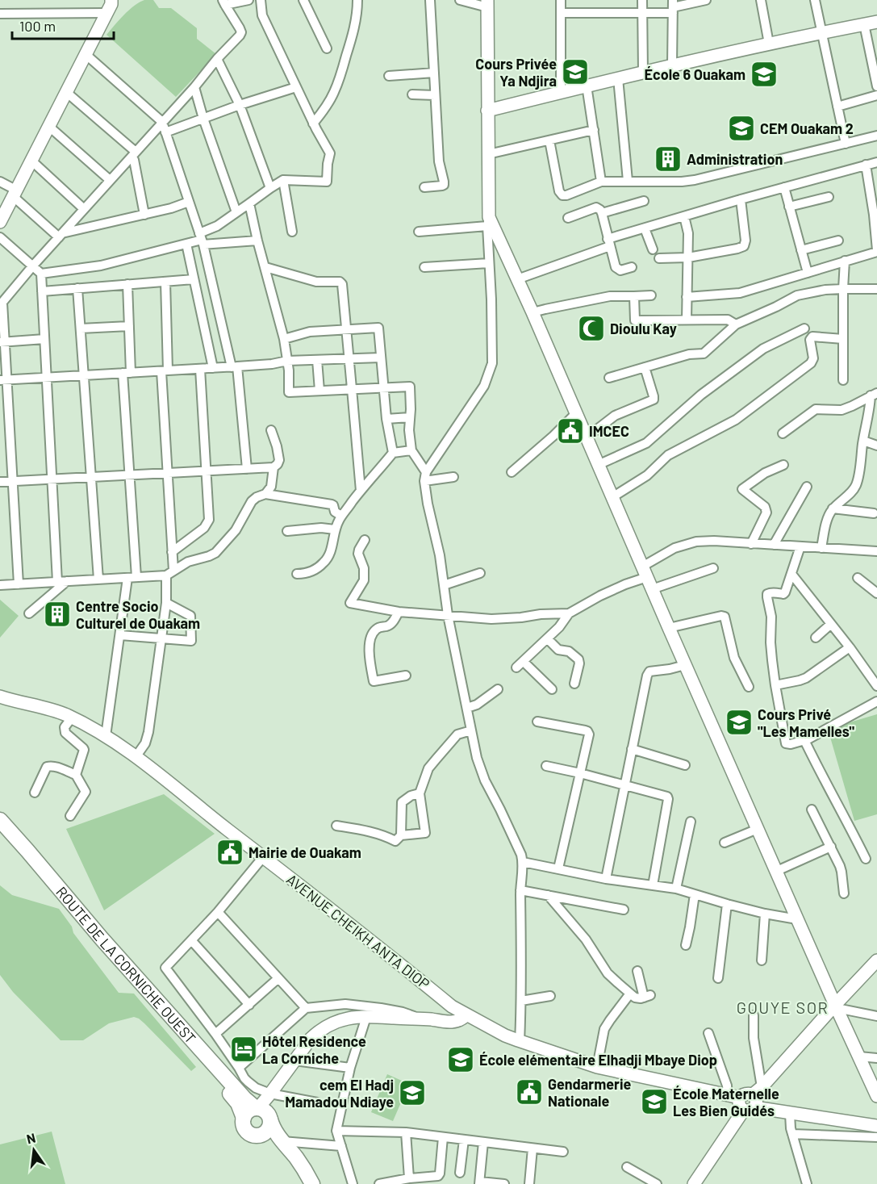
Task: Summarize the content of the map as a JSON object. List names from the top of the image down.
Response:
{
  "streets": {
    "highway": ["ROUTE DE LA CORNICHE OUEST"],
    "street": ["AVENUE CHEIKH ANTA DIOP"]
  },
  "districts": ["GOUYE SOR"],
  "places": {
    "school or university": [
      "Cours Privée Ya Ndjira",
      "École 6 Ouakam",
      "CEM Ouakam 2",
      "Cours Privé \"Les Mamelles\"",
      "École elémentaire Elhadji Mbaye Diop",
      "cem El Hadj Mamadou Ndiaye",
      "École Maternelle Les Bien Guidés"
    ],
    "building": ["Administration", "Centre Socio Culturel de Ouakam"],
    "mosque": ["Dioulu Kay"],
    "public building": ["IMCEC", "Mairie de Ouakam", "Gendarmerie Nationale"],
    "hotel": ["Hôtel Residence La Corniche"]
  },
  "scale_bar": "100 m",
  "north": "top"
}
